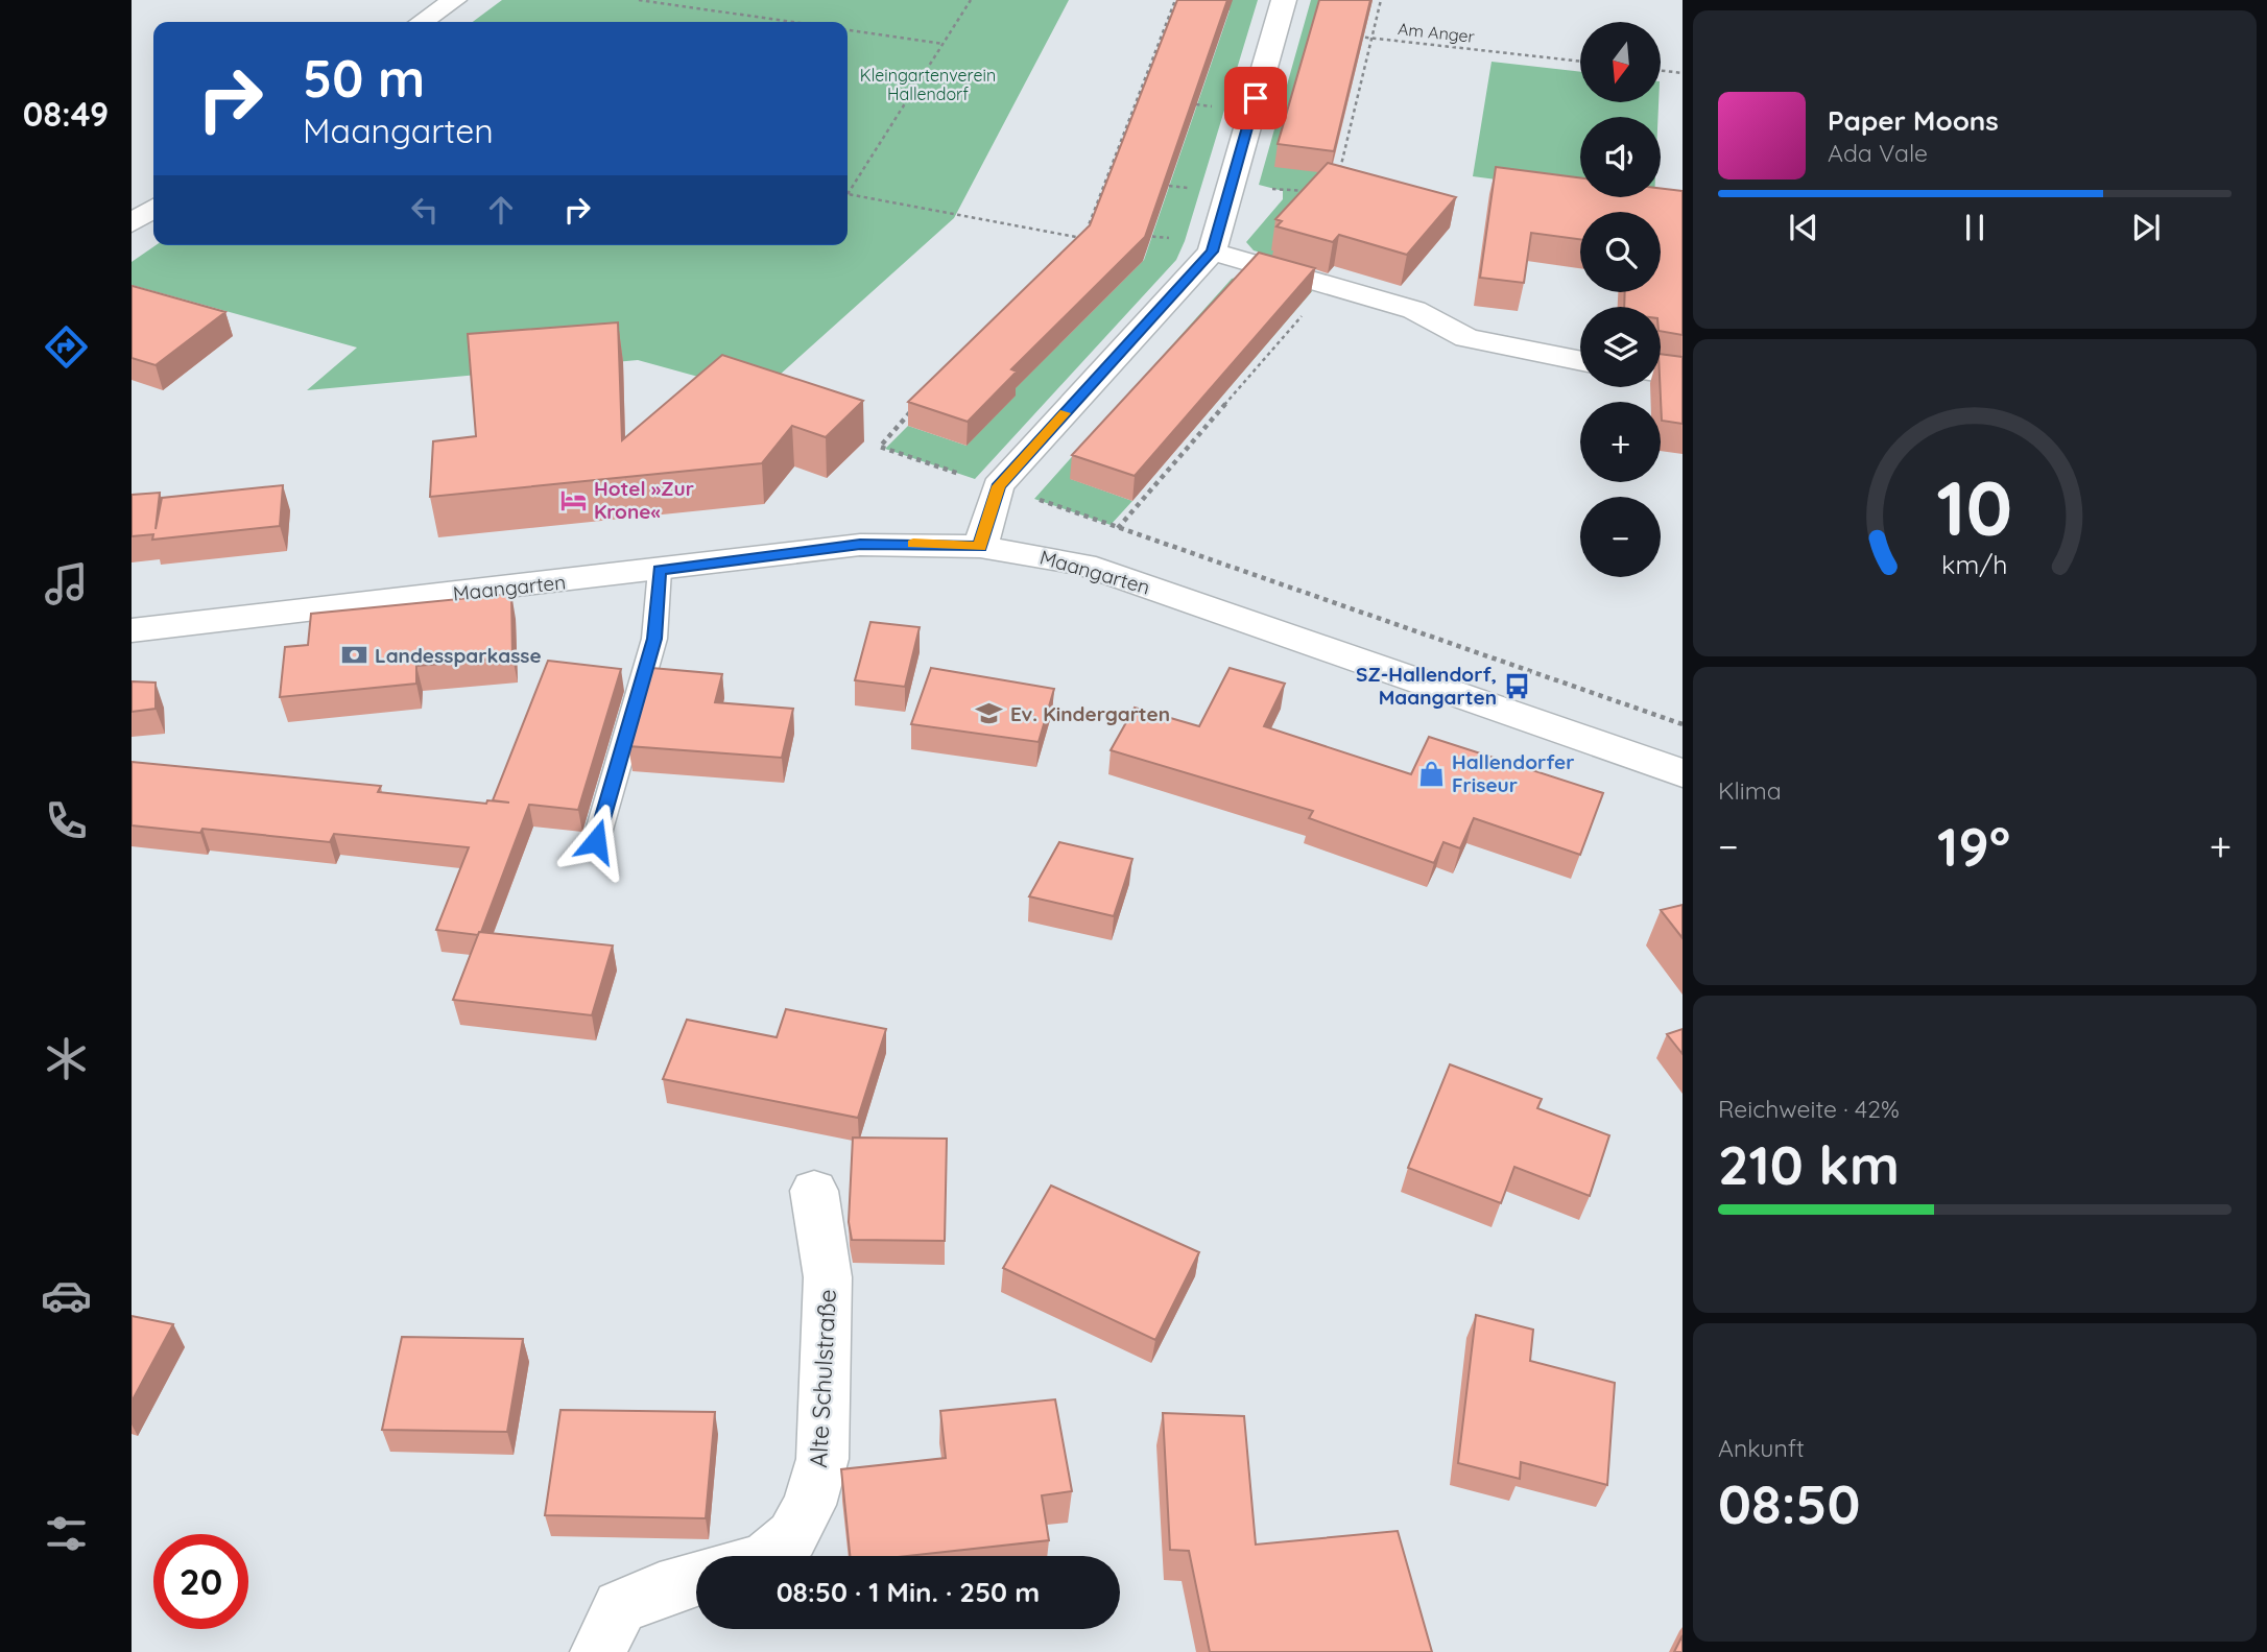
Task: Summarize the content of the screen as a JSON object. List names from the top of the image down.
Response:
{
  "streets": {
    "street": ["Maangarten", "Alte Schulstraße"],
    "path": ["Am Anger"]
  },
  "parks": ["Kleingartenverein Hallendorf"],
  "places": {
    "hotel": ["Hotel »Zur Krone«"],
    "bank": ["Landessparkasse"],
    "bus stop": ["SZ-Hallendorf, Maangarten"],
    "school or university": ["Ev. Kindergarten"],
    "shop": ["Hallendorfer Friseur"]
  },
  "north": "bottom",
  "page": {
    "tabs": "08:49",
    "map_buttons": ["+", "−"],
    "turn": ["50 m", "Maangarten"],
    "song": ["Paper Moons", "Ada Vale"],
    "tile": [
      "Klima",
      ["Reichweite · 42%", "210 km"],
      ["Ankunft", "08:50"]
    ],
    "heat": ["−", "19°", "+"],
    "limit": "20",
    "trip": "08:50 · 1 Min. · 250 m",
    "gauge": ["10", "km/h"]
  }
}
